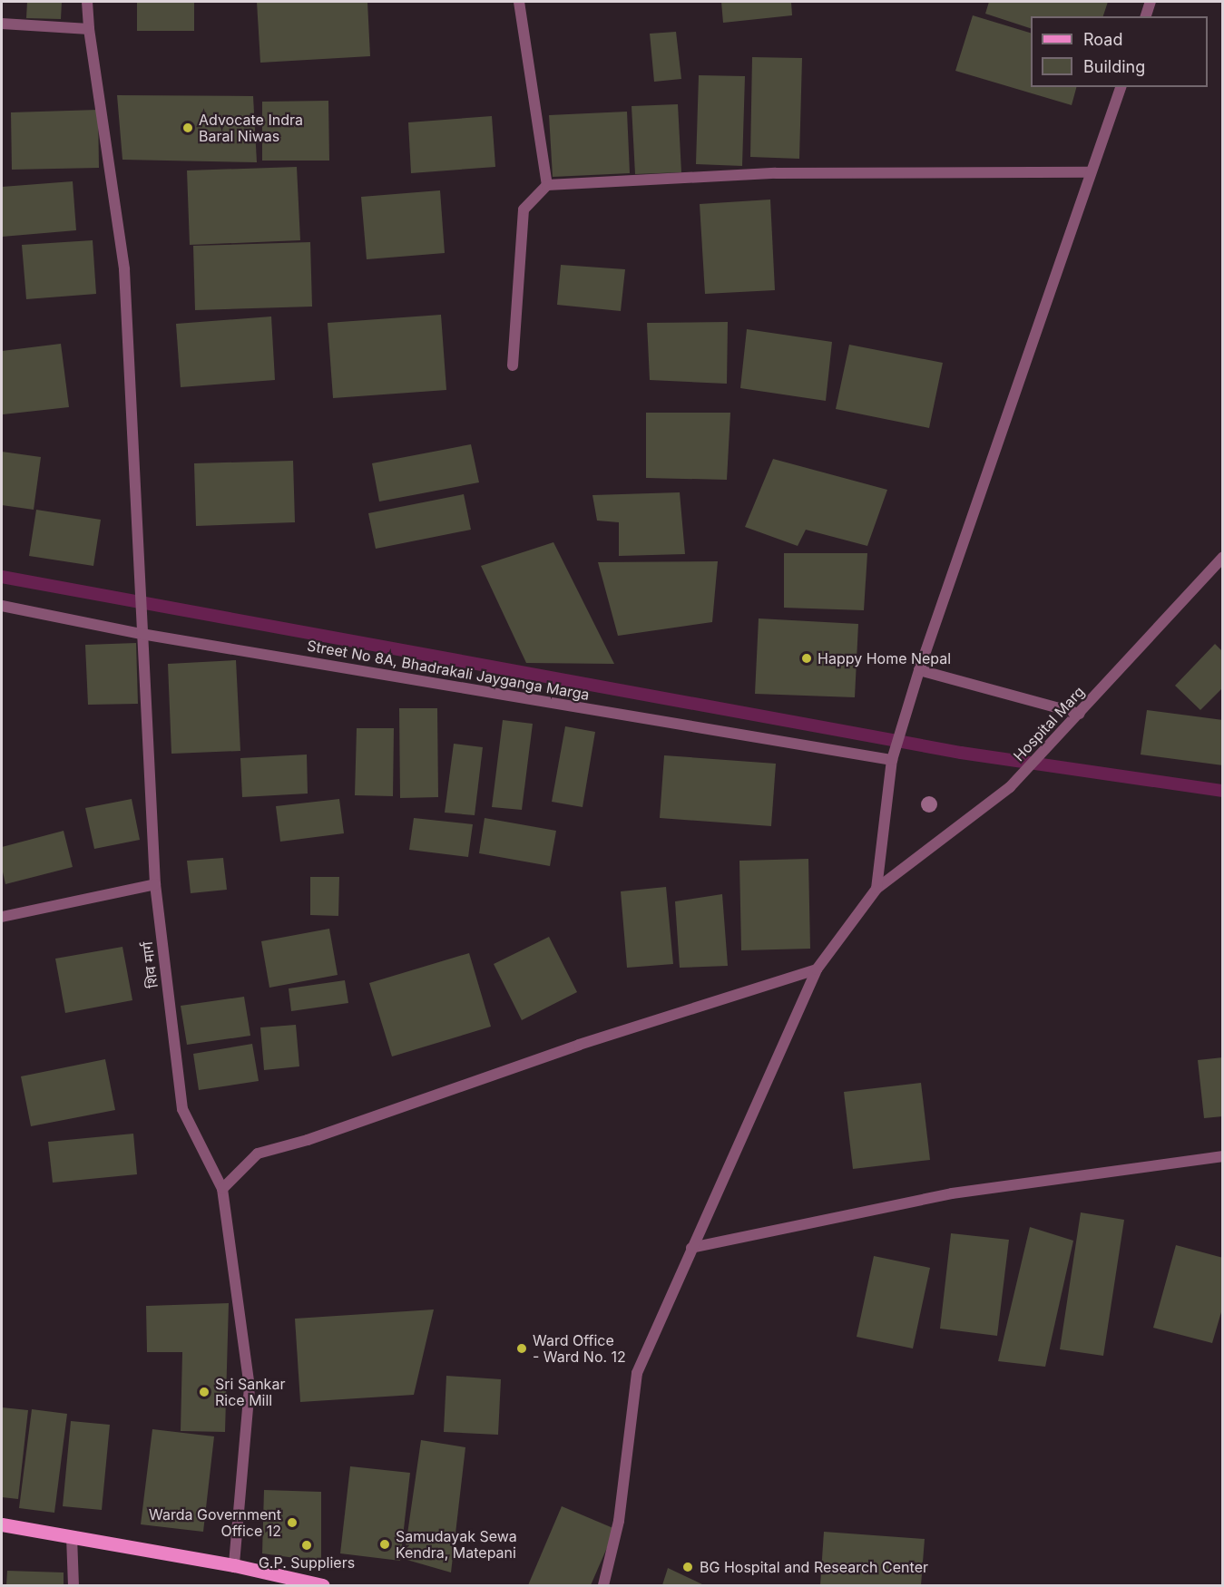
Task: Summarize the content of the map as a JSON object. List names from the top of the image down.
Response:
{
  "streets": {
    "street": ["Street No 8A, Bhadrakali Jayganga Marga", "Hospital Marg", "शिव मार्ग"]
  },
  "crossings": [
    ["Street No 8A, Bhadrakali Jayganga Marga", "शिव मार्ग"]
  ],
  "places": [
    "Advocate Indra Baral Niwas",
    "Happy Home Nepal",
    "Ward Office - Ward No. 12",
    "Sri Sankar Rice Mill",
    "Warda Government Office 12",
    "Samudayak Sewa Kendra, Matepani",
    "G.P. Suppliers",
    "BG Hospital and Research Center"
  ],
  "legend": ["Road", "Building"]
}
